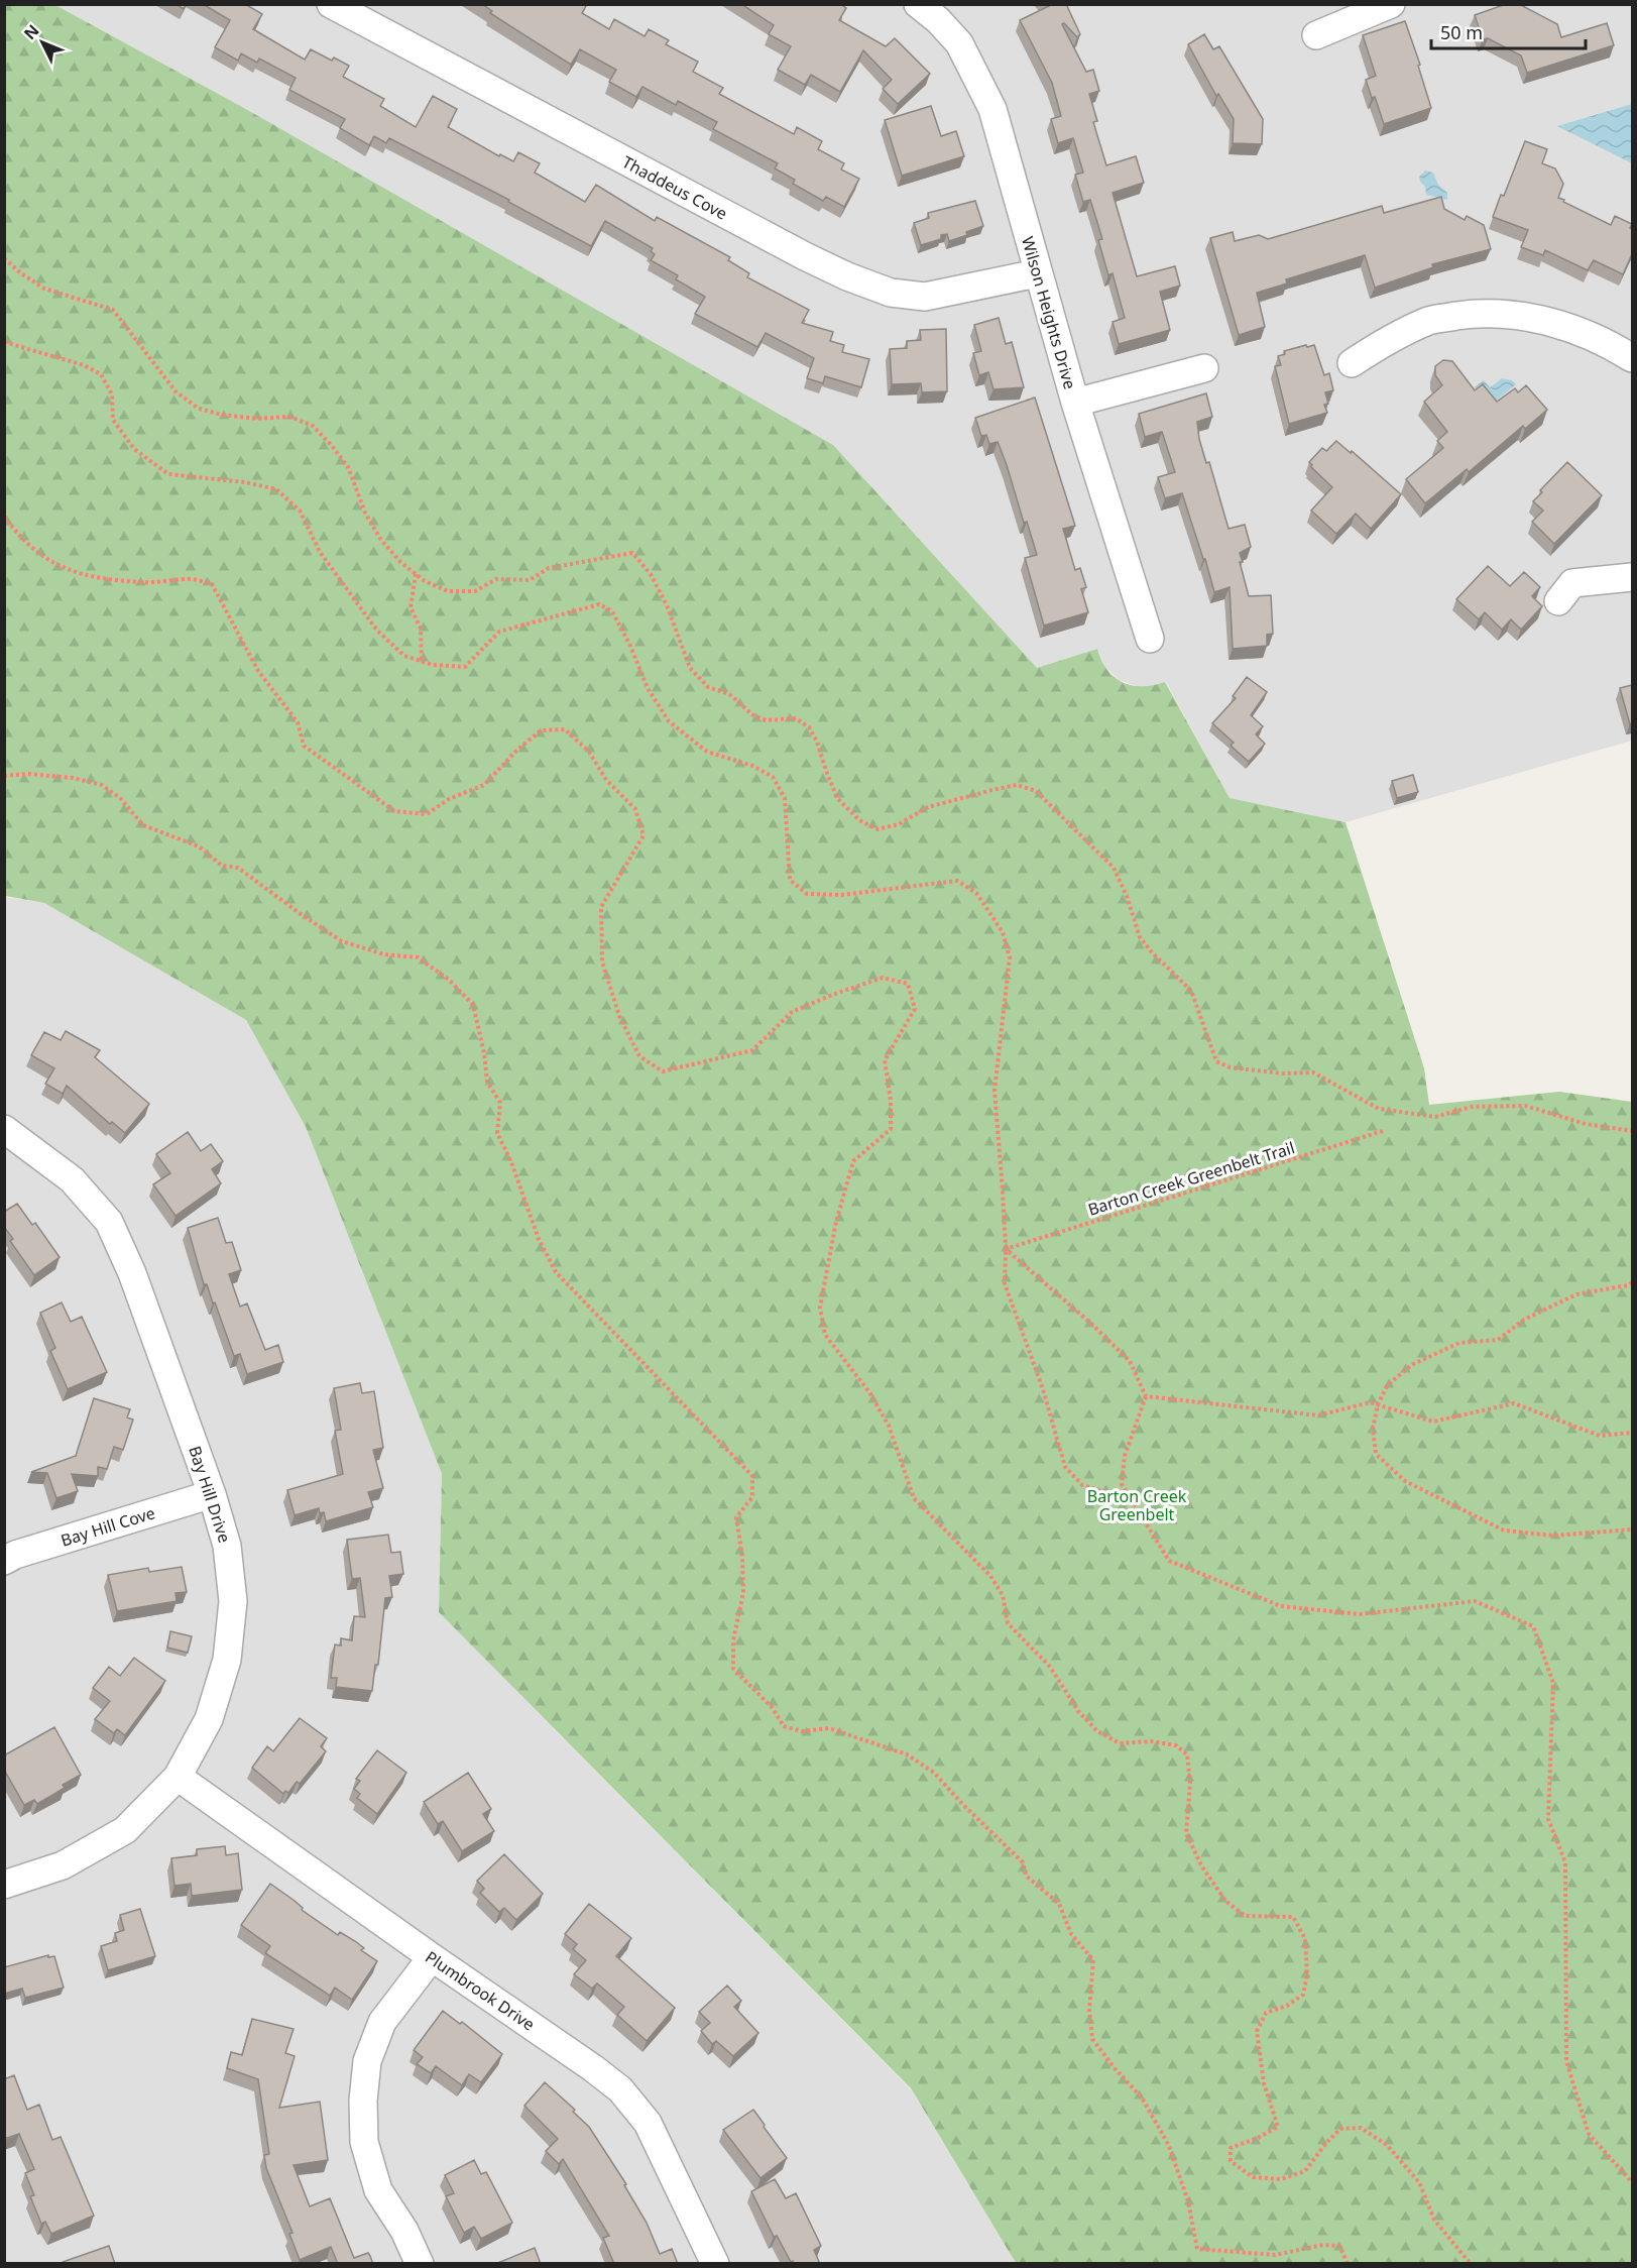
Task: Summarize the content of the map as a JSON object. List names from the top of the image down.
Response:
{
  "streets": {
    "street": [
      "Thaddeus Cove",
      "Wilson Heights Drive",
      "Bay Hill Drive",
      "Bay Hill Cove",
      "Plumbrook Drive"
    ],
    "path": ["Barton Creek Greenbelt Trail"]
  },
  "crossings": [
    ["Thaddeus Cove", "Wilson Heights Drive"],
    ["Bay Hill Drive", "Bay Hill Cove"],
    ["Bay Hill Drive", "Plumbrook Drive"]
  ],
  "parks": ["Barton Creek Greenbelt"],
  "scale_bar": "50 m",
  "north": "top left"
}
